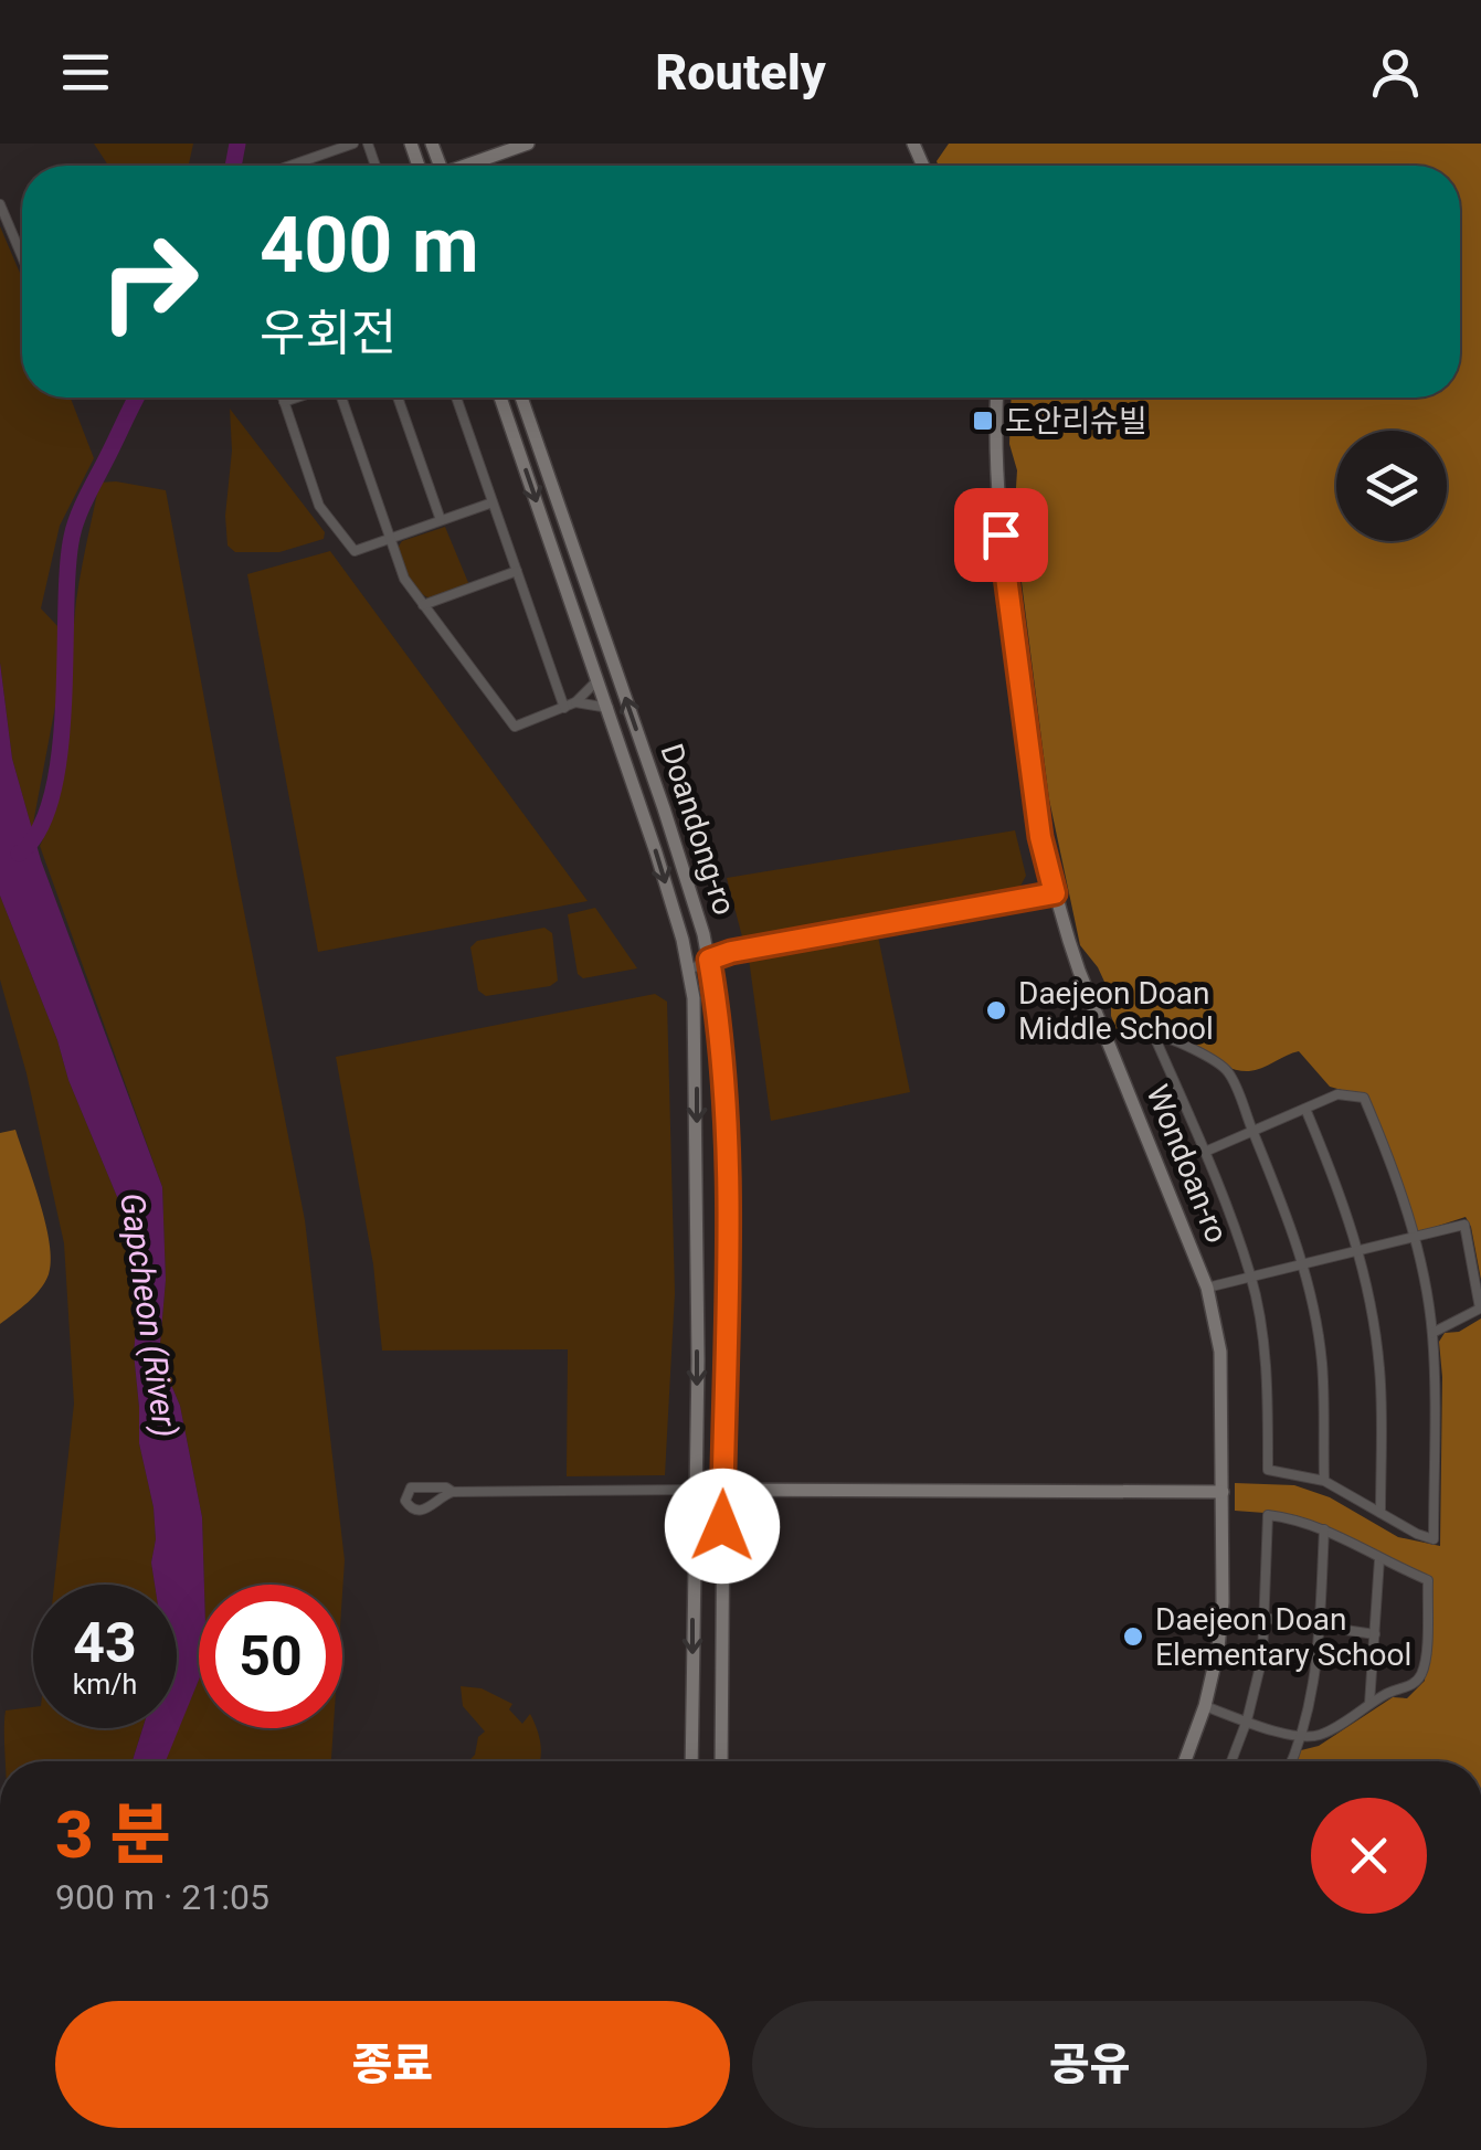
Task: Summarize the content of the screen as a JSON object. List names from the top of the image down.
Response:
{
  "streets": {
    "main road": ["Doandong-ro", "Wondoan-ro"]
  },
  "water": ["Gapcheon (River)"],
  "places": {
    "transit": ["도안리슈빌"],
    "other": ["Daejeon Doan Middle School", "Daejeon Doan Elementary School"]
  },
  "page": {
    "header": "Routely",
    "turn": ["400 m", "우회전"],
    "speed": "43 km/h",
    "limit": "50",
    "heading": ["3 분", "900 m · 21:05"],
    "buttons": ["종료", "공유"]
  }
}
